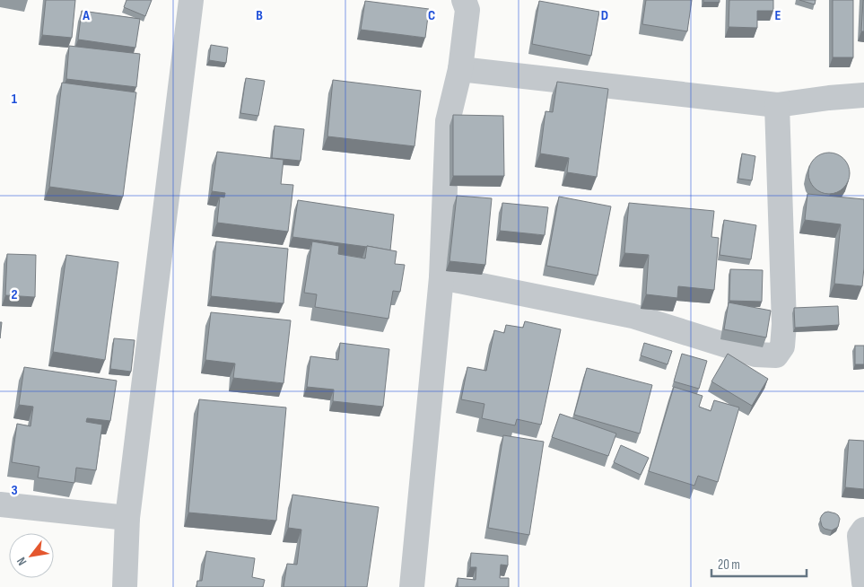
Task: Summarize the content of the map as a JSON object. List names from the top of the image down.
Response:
{
  "scale_bar": "20 m",
  "north": "bottom left",
  "grid": {
    "columns": [
      "A",
      "B",
      "C",
      "D",
      "E"
    ],
    "rows": ["1", "2", "3"]
  }
}
